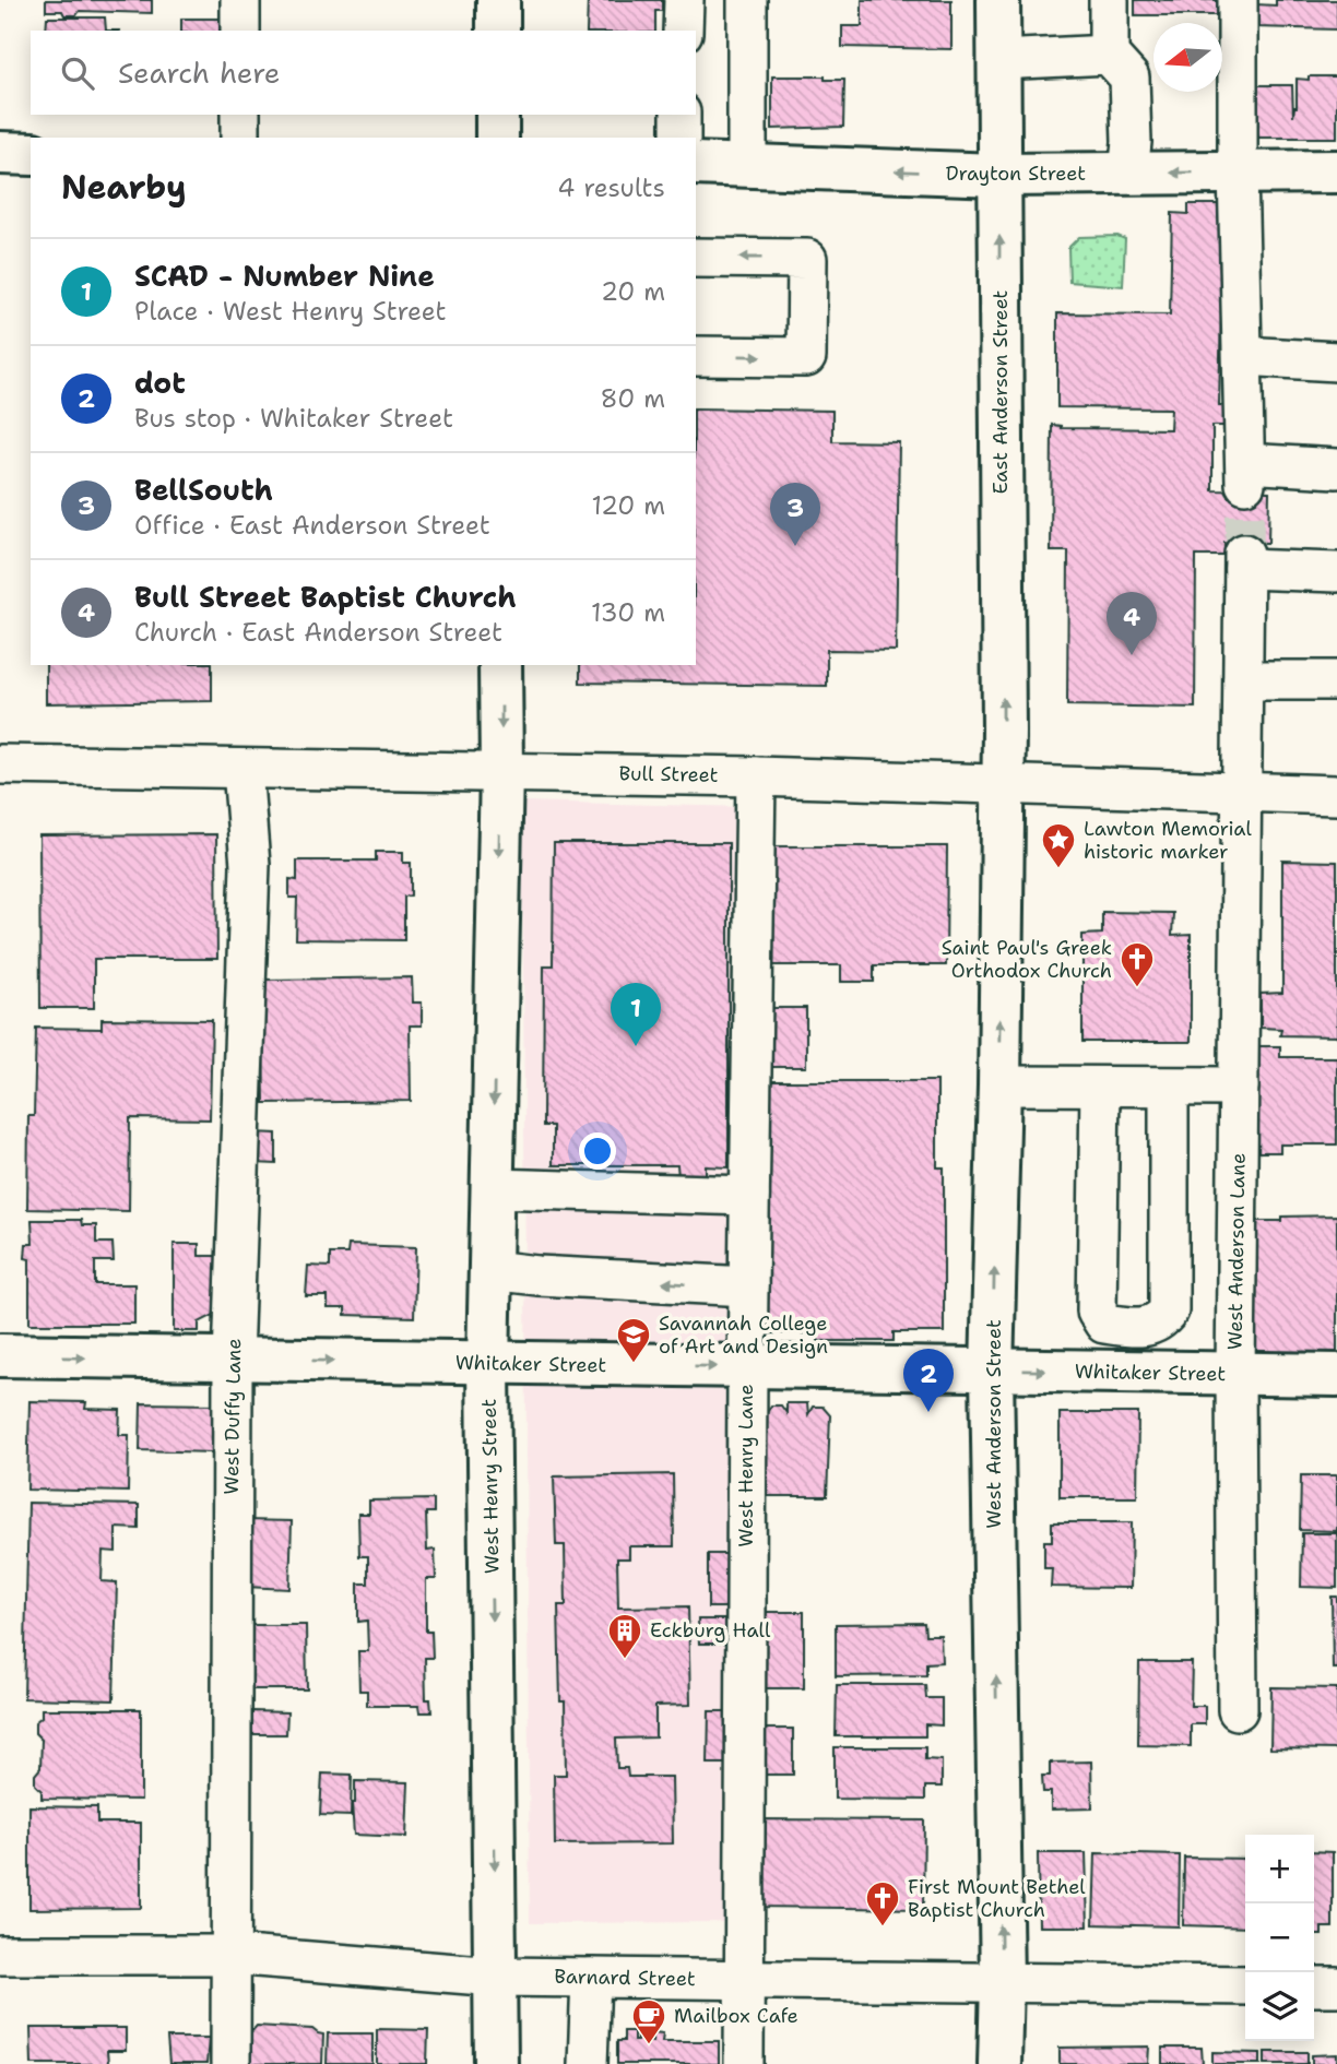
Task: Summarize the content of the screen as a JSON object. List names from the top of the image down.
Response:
{
  "streets": {
    "main road": [
      "Drayton Street",
      "East Anderson Street",
      "Whitaker Street",
      "West Anderson Street",
      "West Henry Street"
    ],
    "street": [
      "Bull Street",
      "West Anderson Lane",
      "West Duffy Lane",
      "West Henry Lane",
      "Barnard Street"
    ]
  },
  "crossings": [
    ["Drayton Street", "East Anderson Street"],
    ["East Anderson Street", "Bull Street"],
    ["East Anderson Street", "West Anderson Street"],
    ["Bull Street", "West Anderson Lane"],
    ["Bull Street", "West Duffy Lane"],
    ["Bull Street", "West Anderson Street"],
    ["Bull Street", "West Henry Lane"],
    ["Bull Street", "West Henry Street"],
    ["West Anderson Lane", "Whitaker Street"],
    ["Whitaker Street", "West Duffy Lane"],
    ["Whitaker Street", "West Anderson Street"],
    ["Whitaker Street", "West Henry Lane"],
    ["Whitaker Street", "West Henry Street"],
    ["West Duffy Lane", "Barnard Street"],
    ["West Anderson Street", "Barnard Street"],
    ["West Henry Lane", "Barnard Street"],
    ["West Henry Street", "Barnard Street"]
  ],
  "one_way": [
    "Drayton Street",
    "East Anderson Street",
    "Whitaker Street",
    "West Anderson Street",
    "West Henry Street"
  ],
  "places": {
    "place": ["Lawton Memorial historic marker"],
    "church": ["Saint Paul's Greek Orthodox Church", "First Mount Bethel Baptist Church"],
    "school or university": ["Savannah College of Art and Design"],
    "building": ["Eckburg Hall"],
    "cafe": ["Mailbox Cafe"]
  },
  "north": "left",
  "page": {
    "search": "Search here",
    "heading": ["Nearby", "4 results"],
    "list": [
      {
        "mark": "1",
        "name": "SCAD - Number Nine",
        "note": "Place · West Henry Street",
        "value": "20 m"
      },
      {
        "mark": "2",
        "name": "dot",
        "note": "Bus stop · Whitaker Street",
        "value": "80 m"
      },
      {
        "mark": "3",
        "name": "BellSouth",
        "note": "Office · East Anderson Street",
        "value": "120 m"
      },
      {
        "mark": "4",
        "name": "Bull Street Baptist Church",
        "note": "Church · East Anderson Street",
        "value": "130 m"
      }
    ],
    "pins": [
      "3",
      "4",
      "1",
      "2"
    ],
    "map_buttons": ["+", "−"]
  }
}
